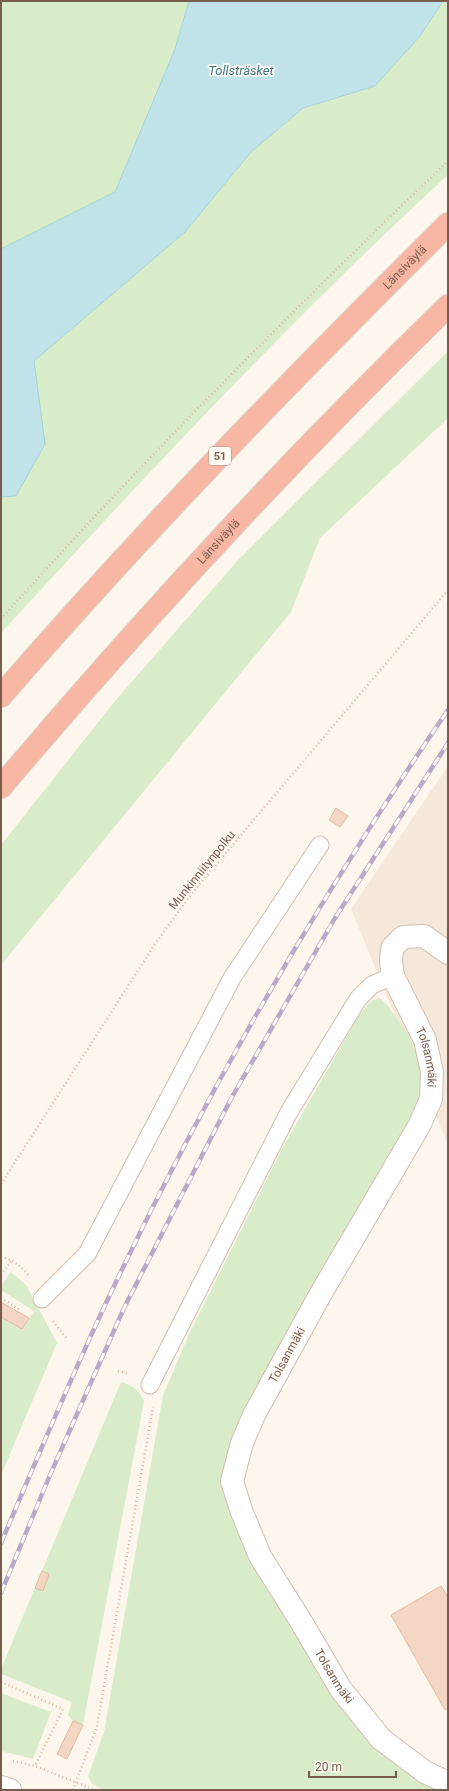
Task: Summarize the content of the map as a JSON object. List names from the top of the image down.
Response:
{
  "streets": {
    "highway": ["Länsiväylä", "51"],
    "street": ["Tolsanmäki"],
    "path": ["Munkinniitynpolku"]
  },
  "water": ["Tollsträsket"],
  "scale_bar": "20 m"
}
